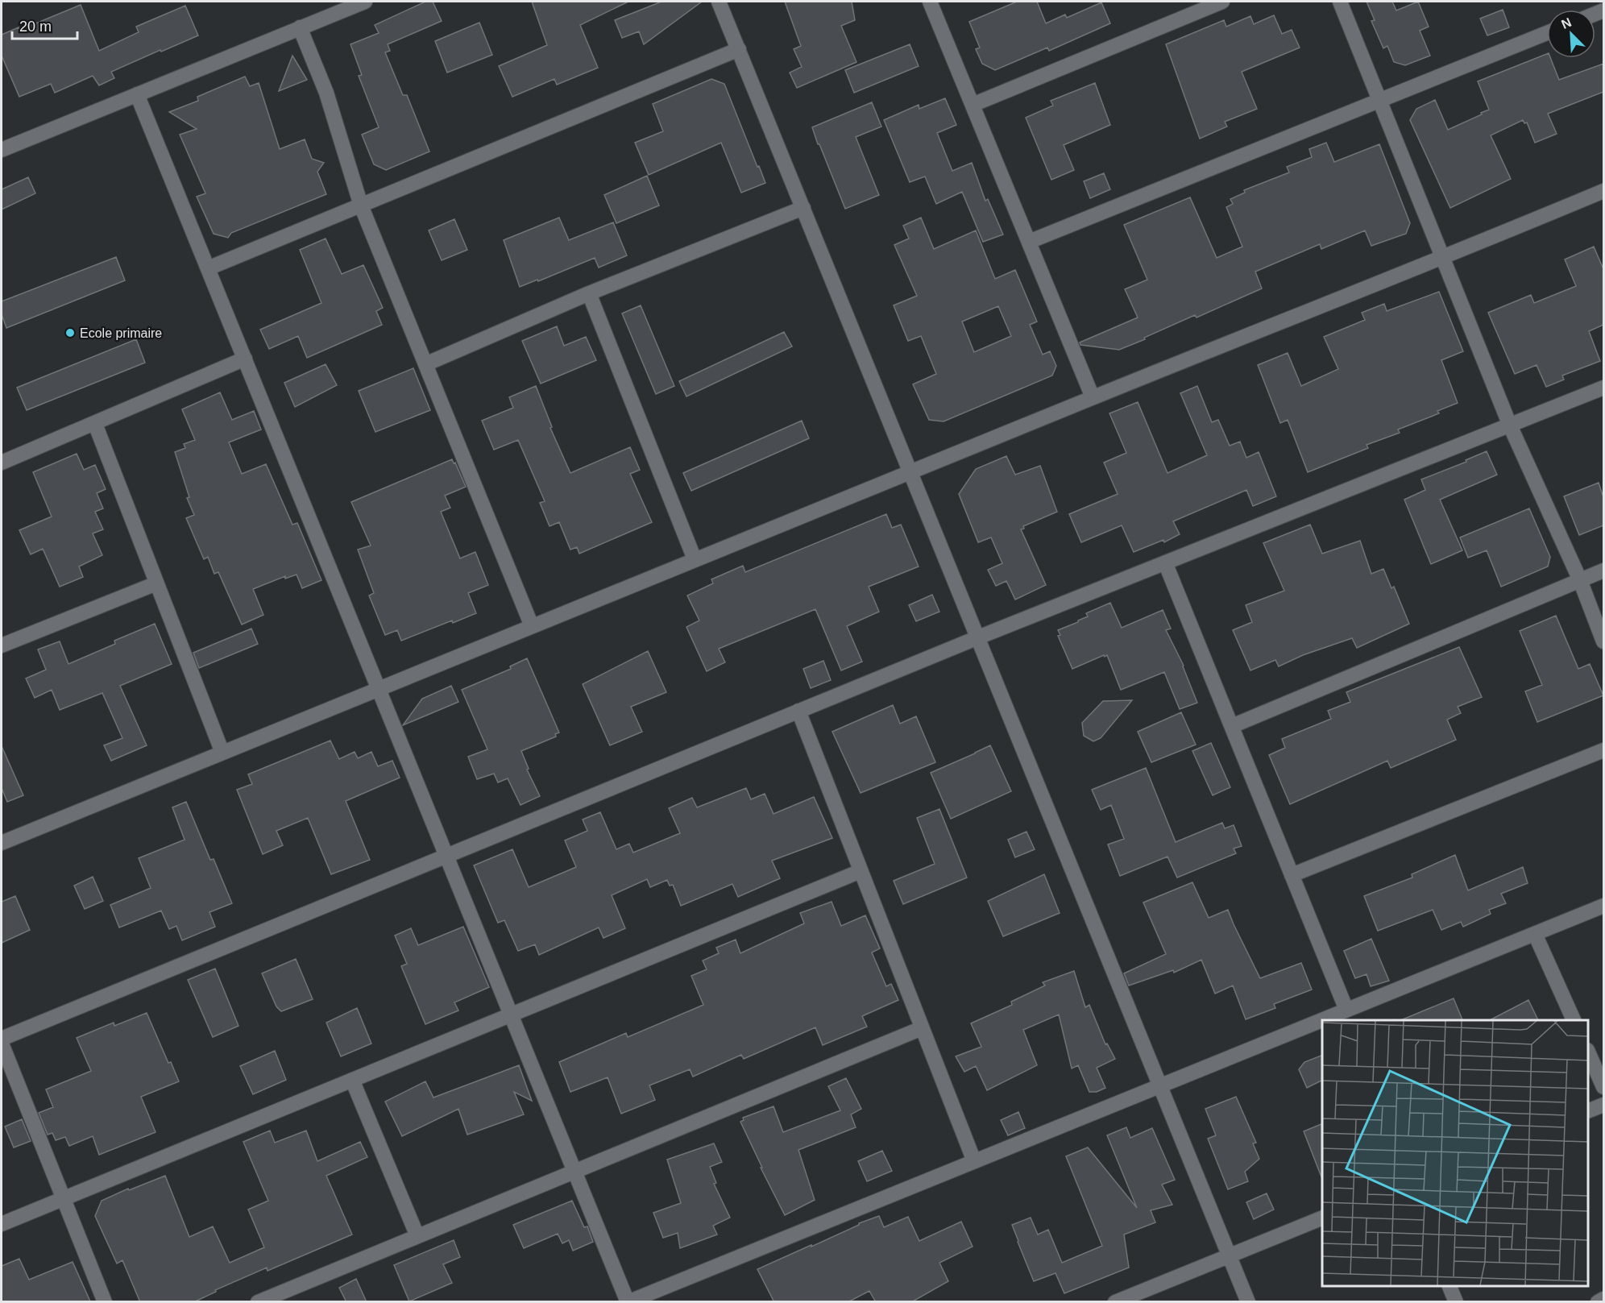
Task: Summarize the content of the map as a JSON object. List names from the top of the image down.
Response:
{
  "places": ["Ecole primaire"],
  "scale_bar": "20 m",
  "north": "top left"
}
